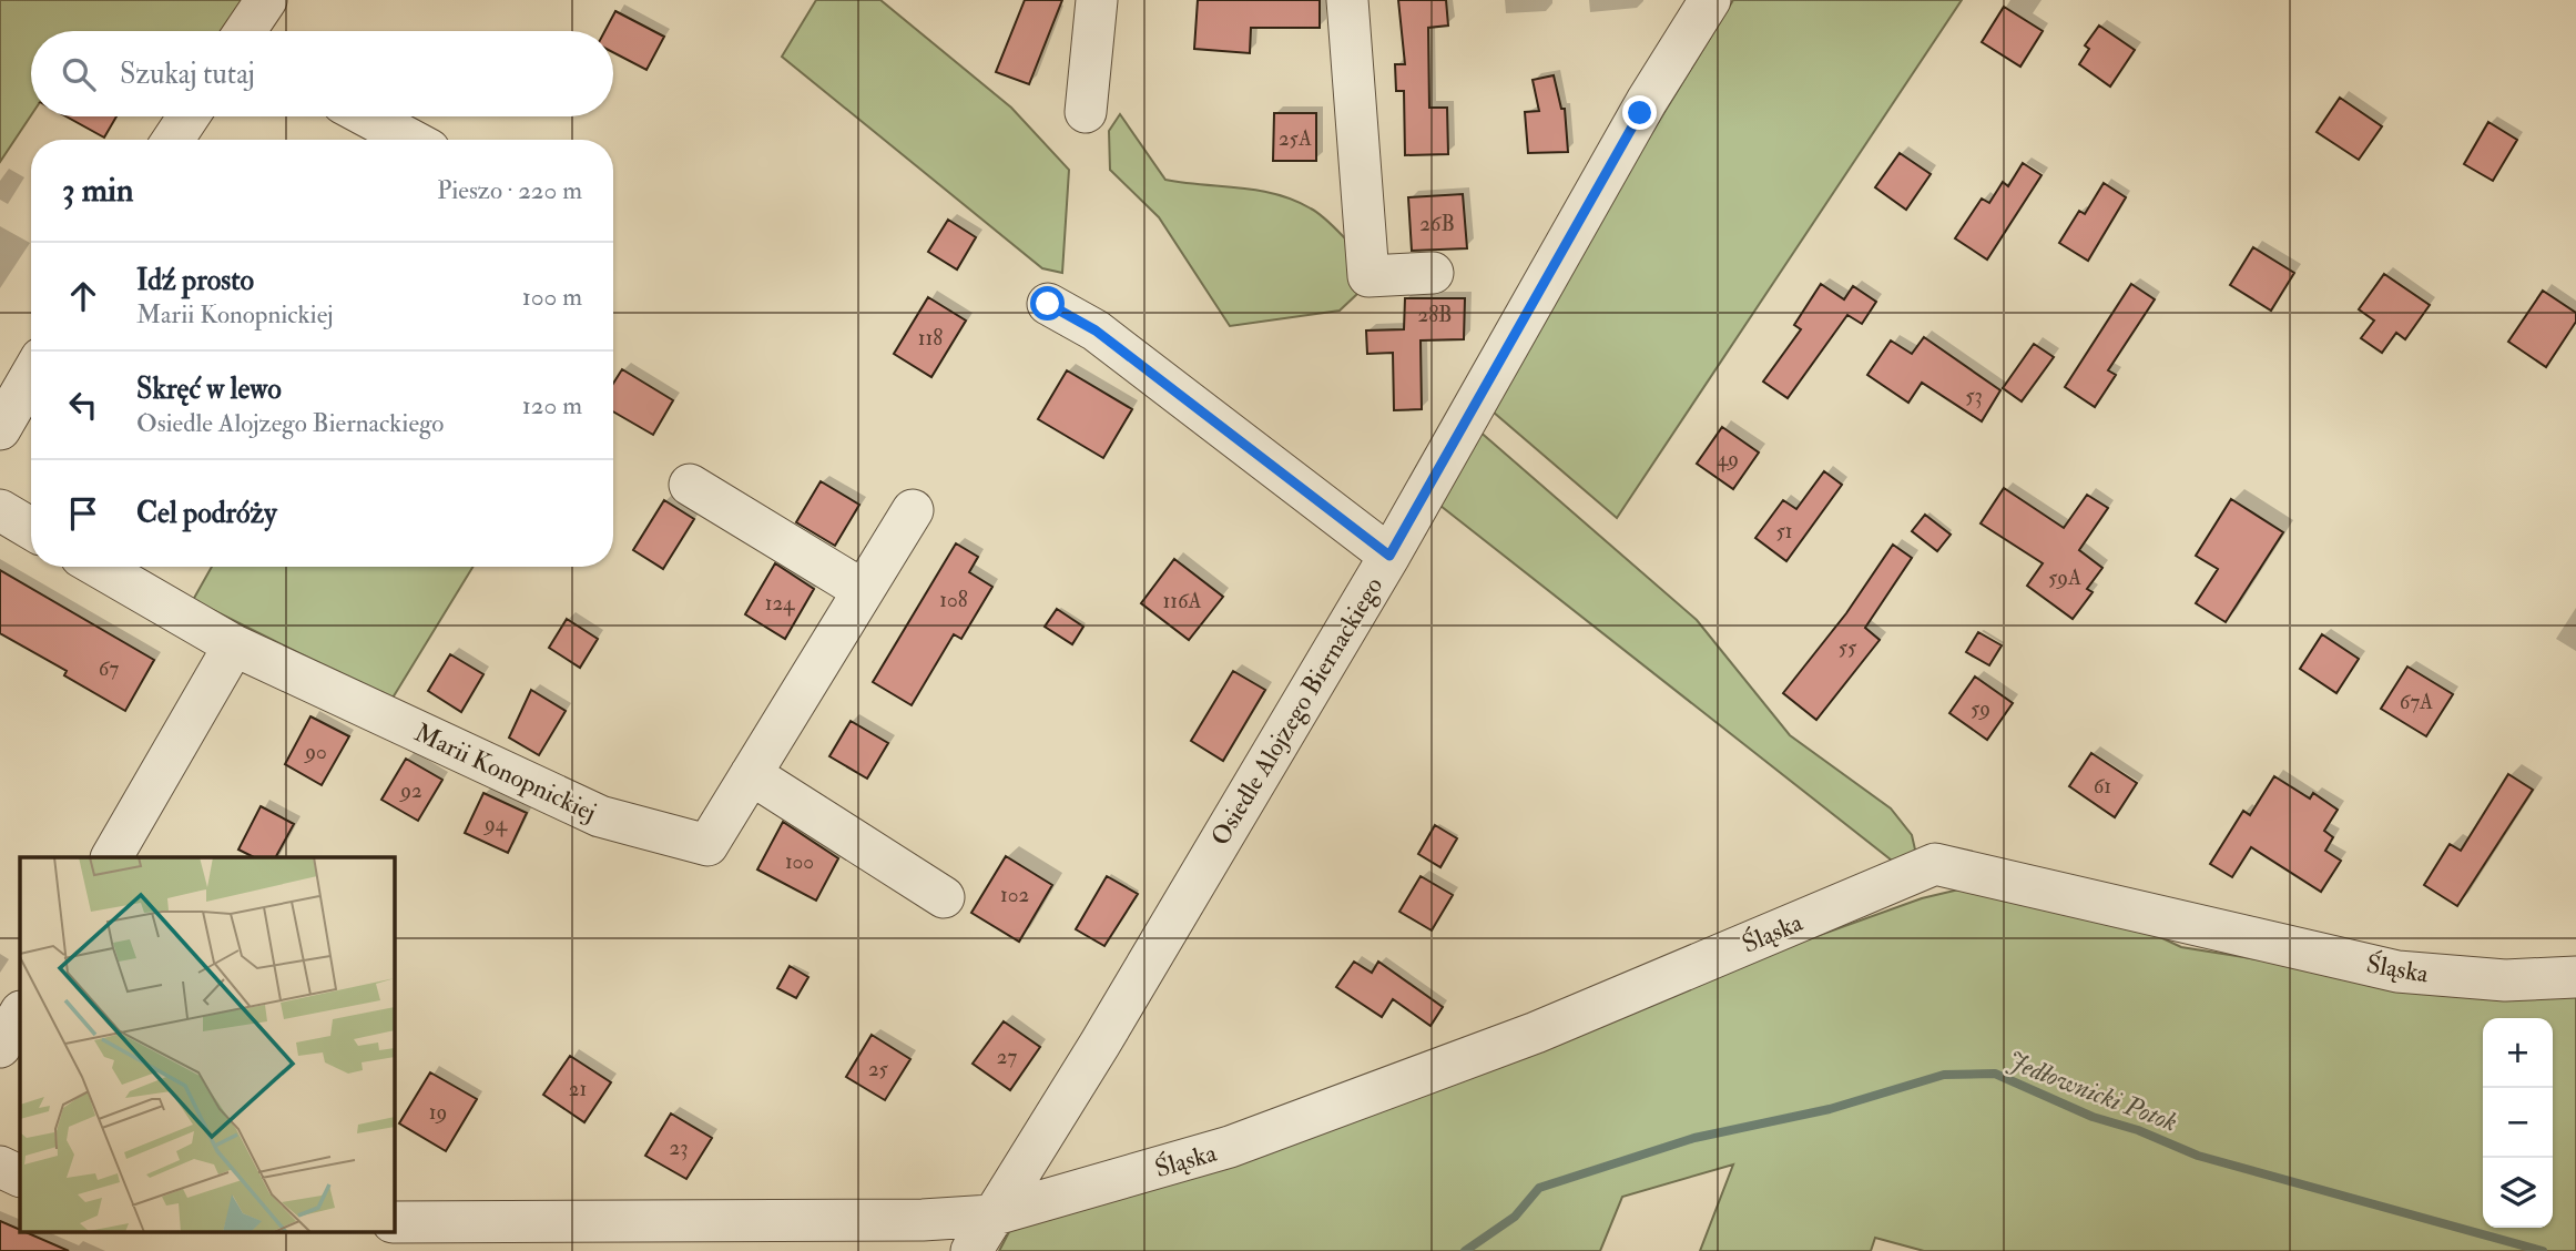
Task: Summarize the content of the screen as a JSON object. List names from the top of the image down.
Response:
{
  "streets": {
    "street": ["Osiedle Alojzego Biernackiego", "Marii Konopnickiej", "Śląska"]
  },
  "crossings": [
    ["Osiedle Alojzego Biernackiego", "Śląska"]
  ],
  "water": ["Jedłownicki Potok"],
  "house_numbers": [
    "25A",
    "26B",
    "28B",
    "118",
    "53",
    "49",
    "51",
    "59A",
    "108",
    "116A",
    "124",
    "55",
    "67",
    "67A",
    "59",
    "90",
    "61",
    "92",
    "94",
    "100",
    "102",
    "27",
    "25",
    "21",
    "19",
    "23"
  ],
  "page": {
    "search": "Szukaj tutaj",
    "heading": ["3 min", "Pieszo · 220 m"],
    "list": [
      ["Idź prosto", "Marii Konopnickiej", "100 m"],
      ["Skręć w lewo", "Osiedle Alojzego Biernackiego", "120 m"],
      "Cel podróży"
    ],
    "map_buttons": ["+", "−"]
  }
}
